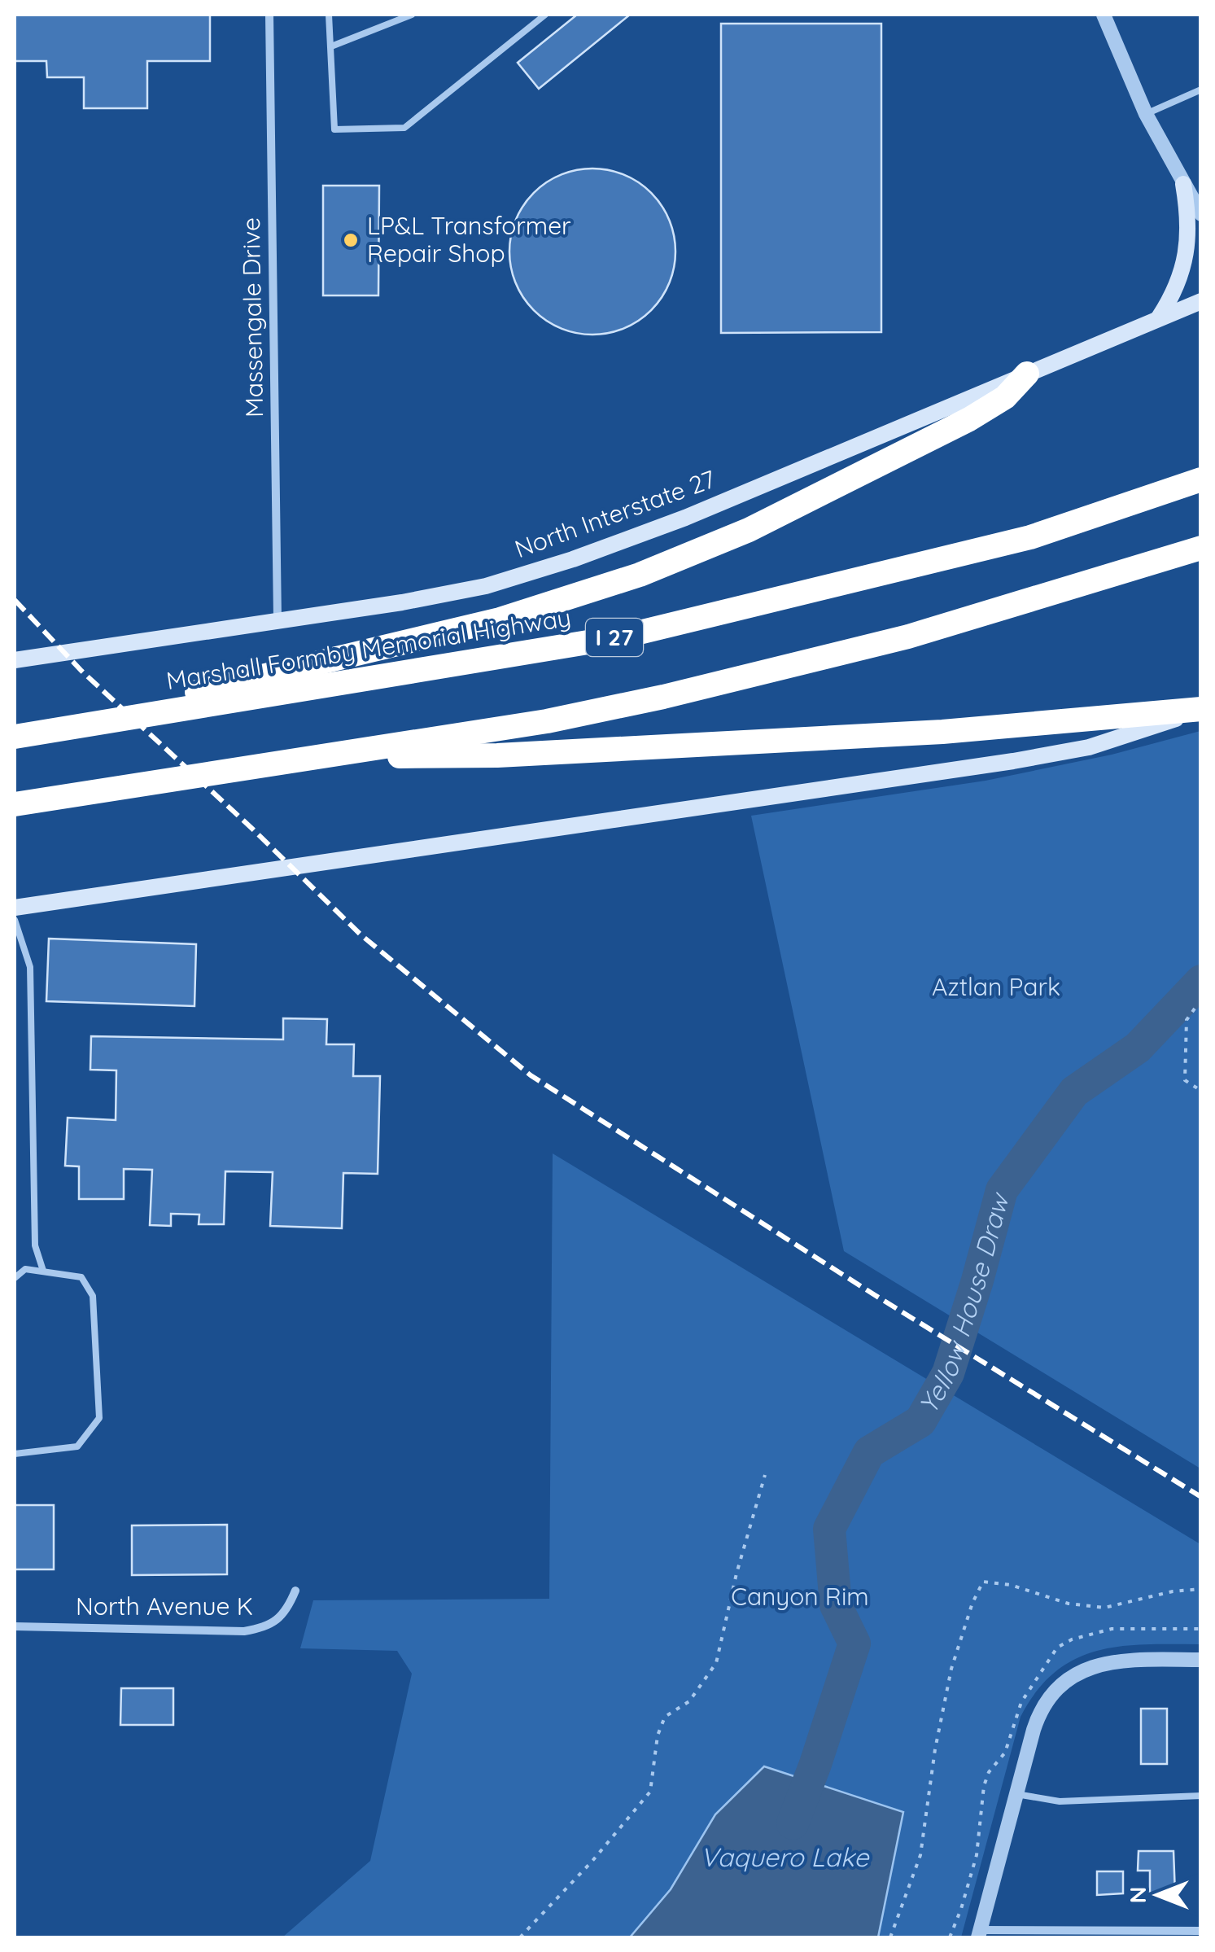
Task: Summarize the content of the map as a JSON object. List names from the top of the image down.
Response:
{
  "streets": {
    "highway": ["I 27", "Marshall Formby Memorial Highway"],
    "main road": ["North Interstate 27"],
    "street": ["Massengale Drive", "North Avenue K"]
  },
  "crossings": [
    ["Massengale Drive", "North Interstate 27"]
  ],
  "water": ["Yellow House Draw", "Vaquero Lake"],
  "parks": ["Aztlan Park", "Canyon Rim"],
  "places": ["LP&L Transformer Repair Shop"],
  "north": "left"
}
